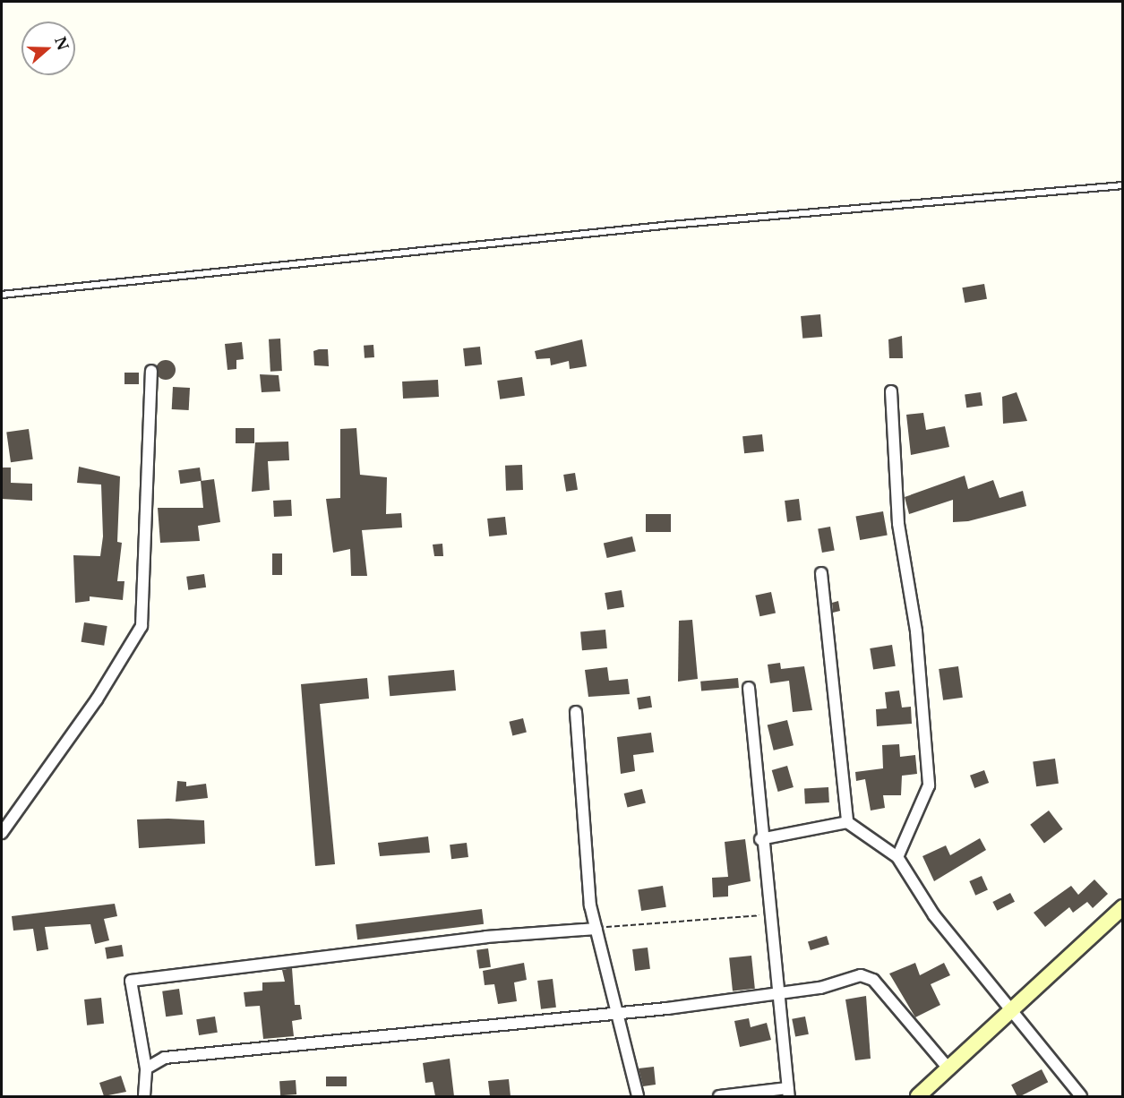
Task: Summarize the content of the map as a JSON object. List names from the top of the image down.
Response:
{
  "north": "right"
}
